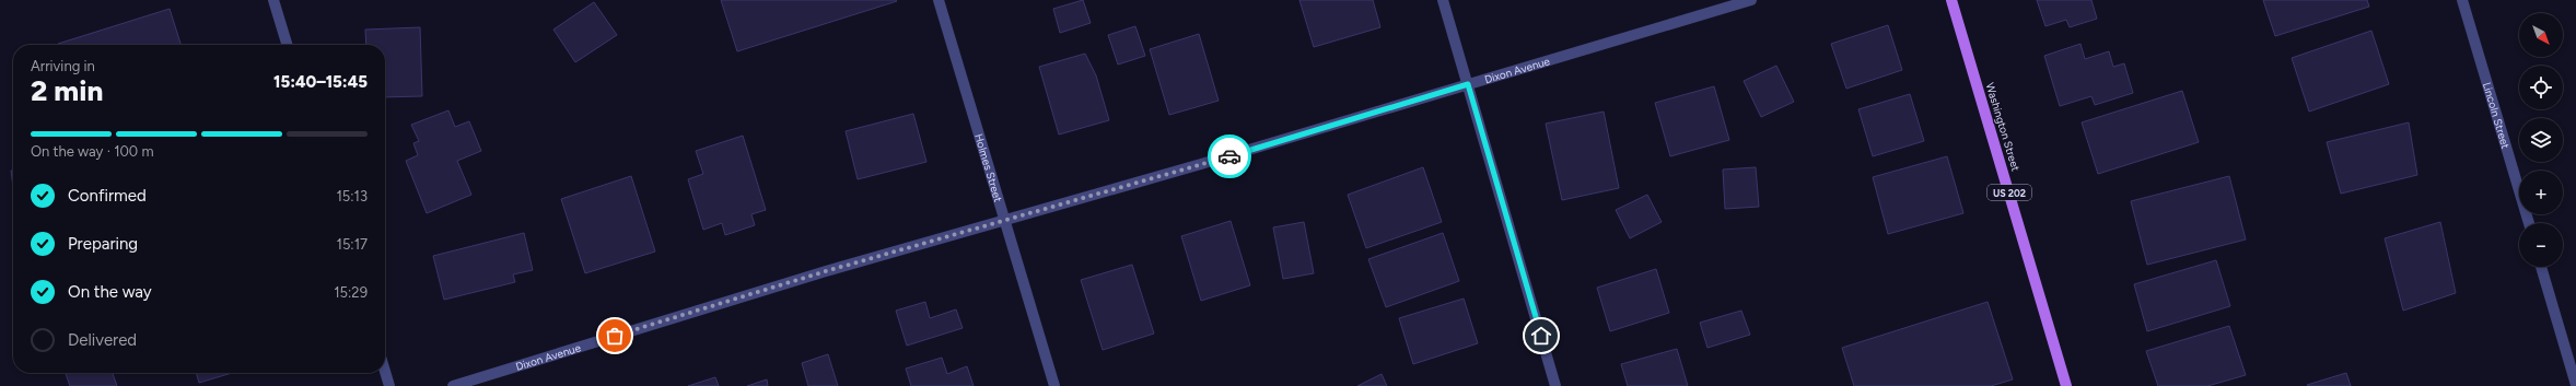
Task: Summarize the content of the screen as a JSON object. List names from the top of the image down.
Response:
{
  "streets": {
    "main road": ["Washington Street", "US 202"],
    "street": ["Dixon Avenue", "Lincoln Street", "Holmes Street"]
  },
  "crossings": [
    ["Dixon Avenue", "Holmes Street"]
  ],
  "north": "bottom right",
  "page": {
    "map_buttons": ["+", "−"],
    "heading": ["2 min", "Arriving in", "15:40–15:45"],
    "bar": "On the way · 100 m",
    "list": [
      ["Confirmed", "15:13"],
      ["Preparing", "15:17"],
      ["On the way", "15:29"],
      "Delivered"
    ]
  }
}
